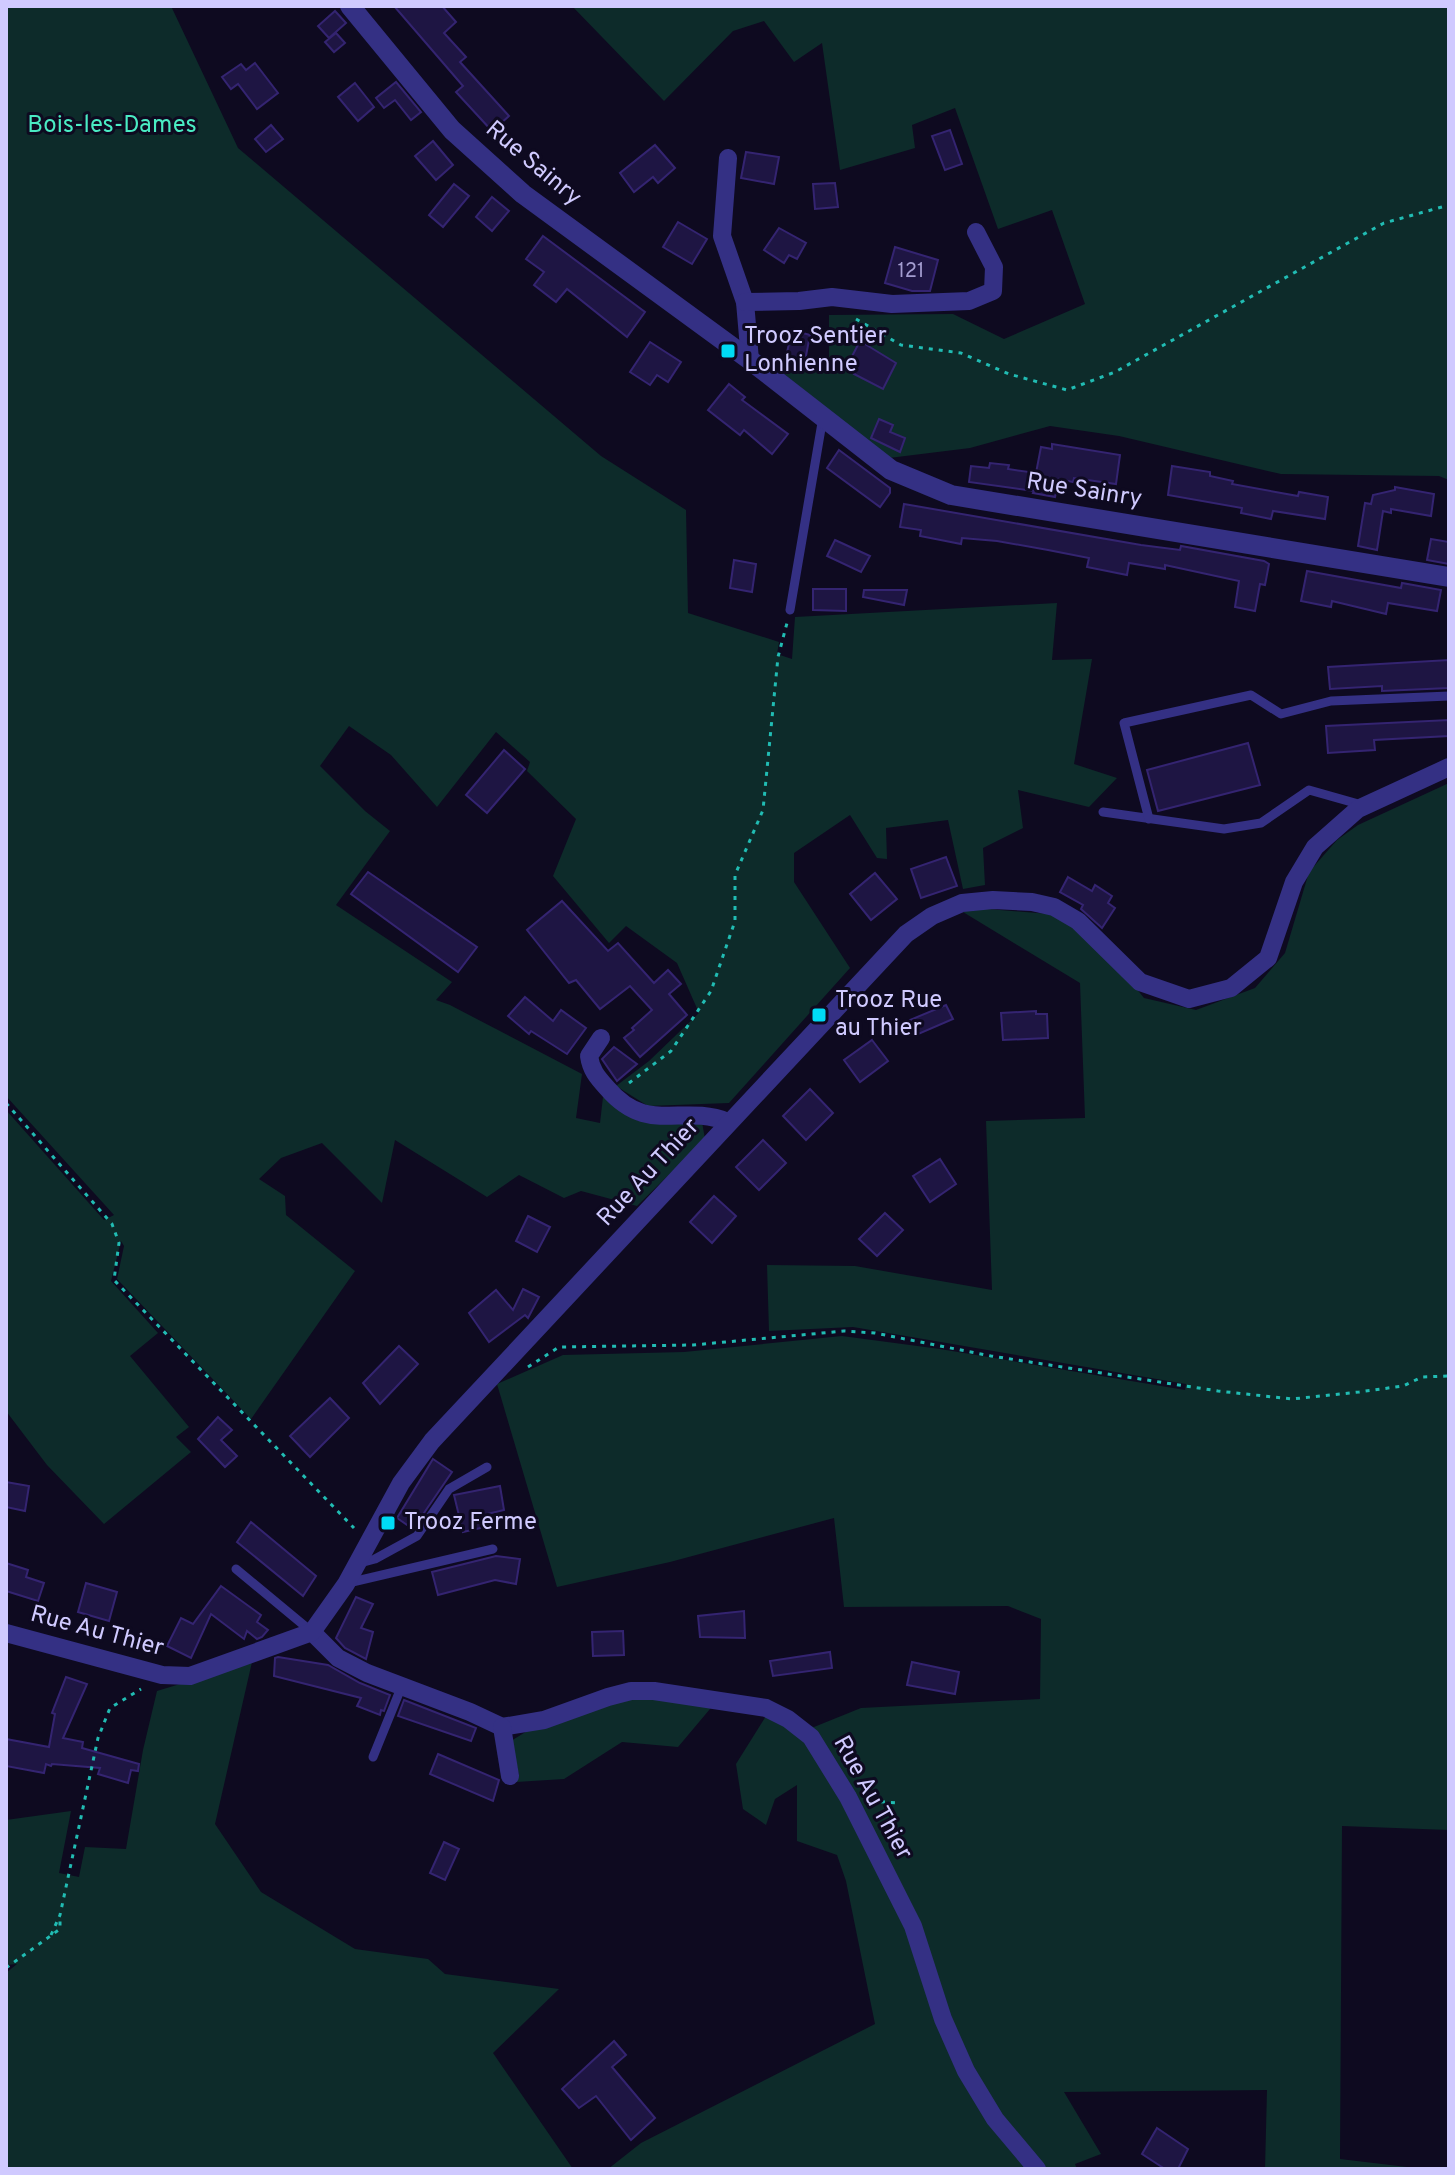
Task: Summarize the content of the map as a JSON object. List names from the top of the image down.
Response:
{
  "streets": {
    "street": ["Rue Sainry", "Rue Au Thier"]
  },
  "parks": ["Bois-les-Dames"],
  "places": {
    "transit": ["Trooz Sentier Lonhienne", "Trooz Rue au Thier", "Trooz Ferme"]
  },
  "house_numbers": ["121"]
}
